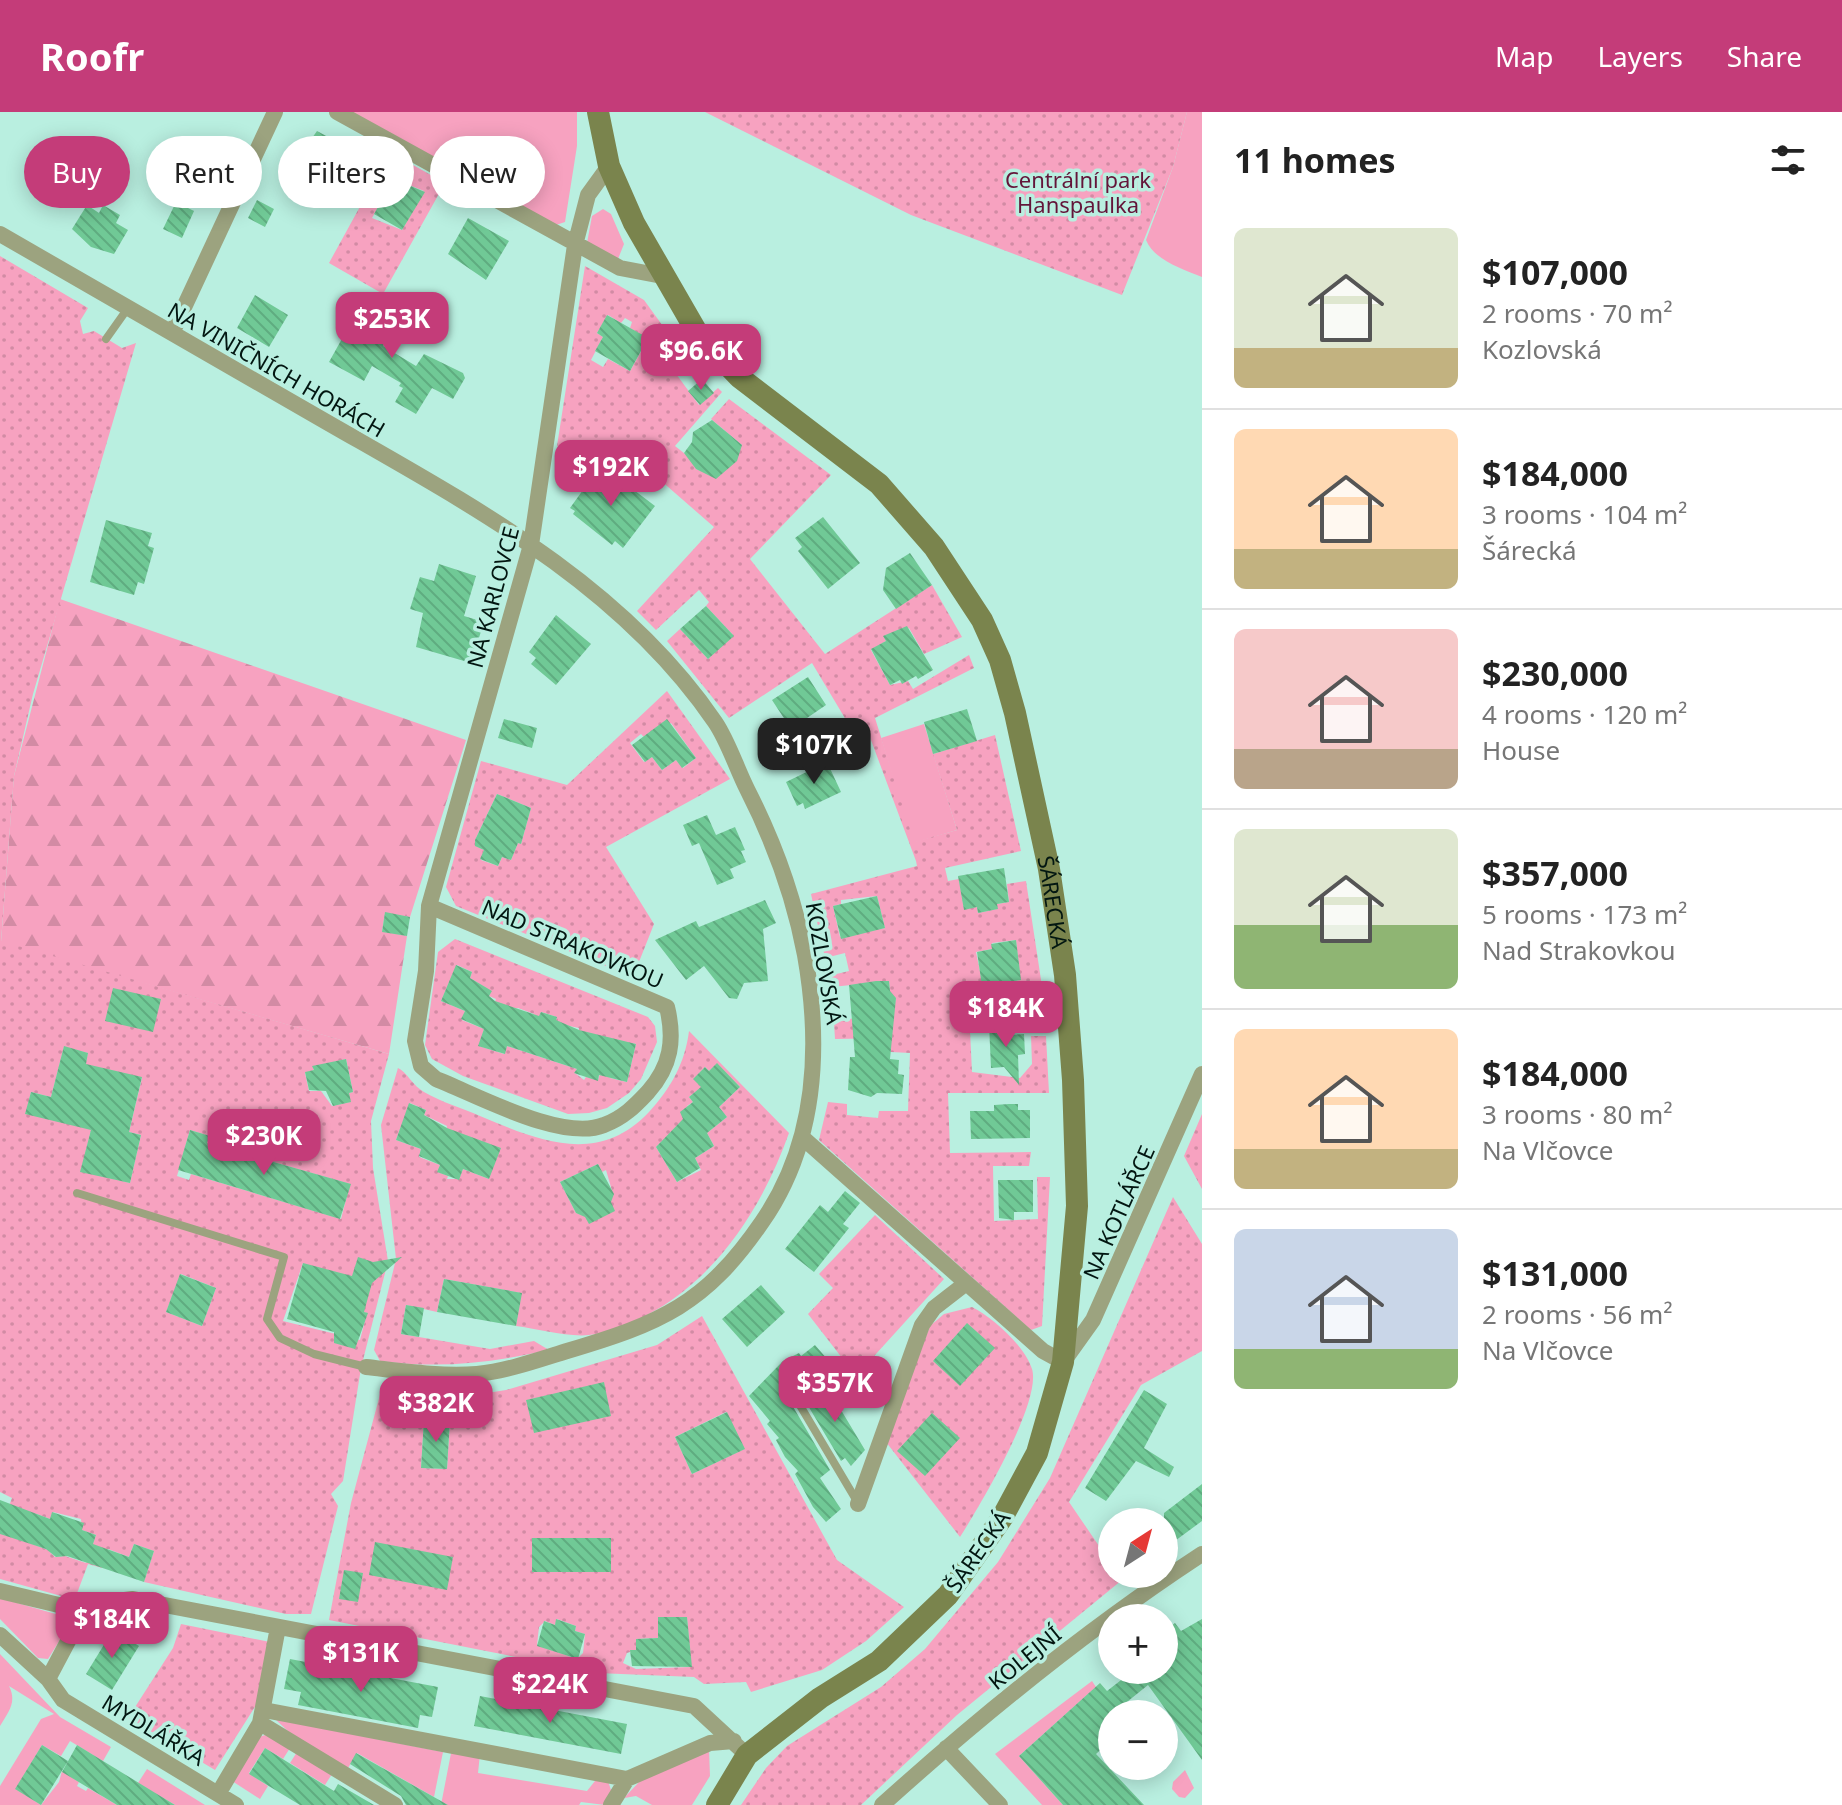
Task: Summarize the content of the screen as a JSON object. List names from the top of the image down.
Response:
{
  "streets": {
    "street": [
      "NA VINIČNÍCH HORÁCH",
      "NA KARLOVCE",
      "ŠÁRECKÁ",
      "NAD STRAKOVKOU",
      "KOZLOVSKÁ",
      "NA KOTLÁŘCE",
      "KOLEJNÍ",
      "MYDLÁŘKA"
    ]
  },
  "crossings": [
    ["NA VINIČNÍCH HORÁCH", "NA KARLOVCE"],
    ["NA VINIČNÍCH HORÁCH", "KOZLOVSKÁ"],
    ["NA KARLOVCE", "ŠÁRECKÁ"],
    ["NA KARLOVCE", "NAD STRAKOVKOU"],
    ["NA KARLOVCE", "KOZLOVSKÁ"],
    ["ŠÁRECKÁ", "NA KOTLÁŘCE"]
  ],
  "parks": ["Centrální park Hanspaulka"],
  "north": "top right",
  "page": {
    "header": "Roofr",
    "nav": ["Map", "Layers", "Share"],
    "heading": "11 homes",
    "chip": [
      "Buy",
      "Rent",
      "Filters",
      "New"
    ],
    "list": [
      {
        "name": "$107,000",
        "note": "2 rooms · 70 m² · Kozlovská"
      },
      {
        "name": "$184,000",
        "note": "3 rooms · 104 m² · Šárecká"
      },
      {
        "name": "$230,000",
        "note": "4 rooms · 120 m² · House"
      },
      {
        "name": "$357,000",
        "note": "5 rooms · 173 m² · Nad Strakovkou"
      },
      {
        "name": "$184,000",
        "note": "3 rooms · 80 m² · Na Vlčovce"
      },
      {
        "name": "$131,000",
        "note": "2 rooms · 56 m² · Na Vlčovce"
      }
    ],
    "price": [
      "$253K",
      "$96.6K",
      "$192K",
      "$107K",
      "$184K",
      "$230K",
      "$357K",
      "$382K",
      "$184K",
      "$131K",
      "$224K"
    ],
    "map_buttons": ["+", "−"]
  }
}
